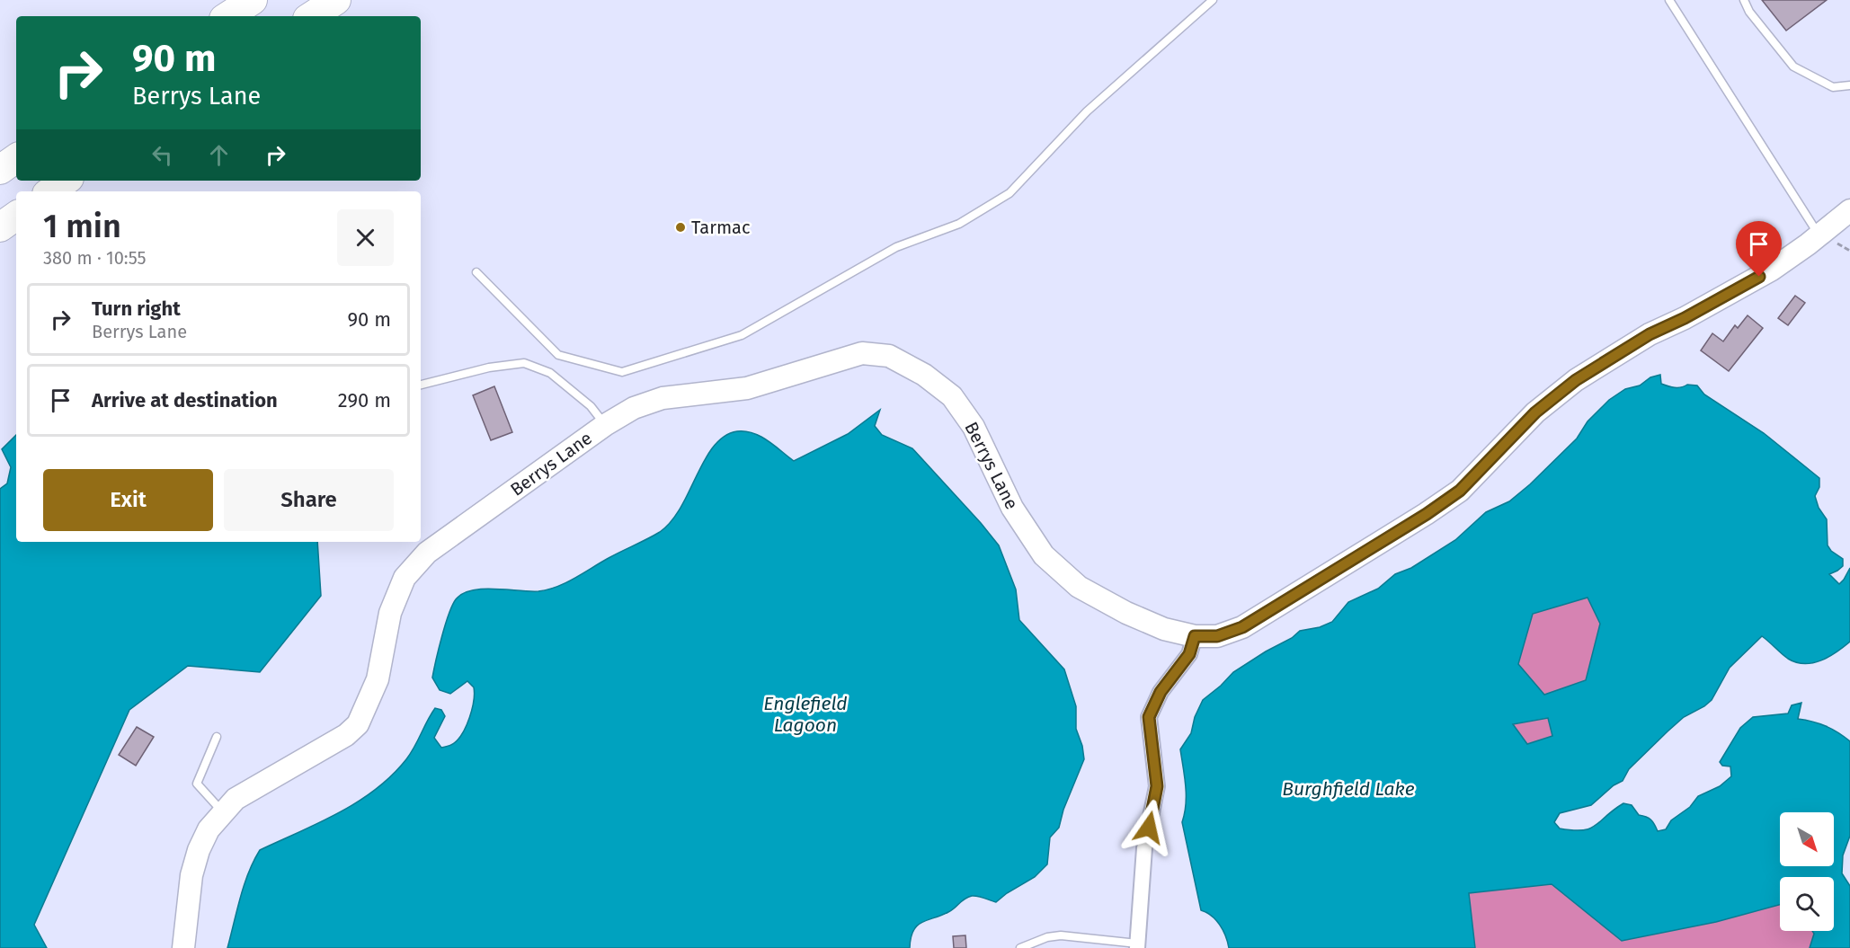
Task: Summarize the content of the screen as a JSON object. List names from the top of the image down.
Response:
{
  "streets": {
    "street": ["Berrys Lane"]
  },
  "water": ["Englefield Lagoon", "Burghfield Lake"],
  "places": ["Tarmac"],
  "north": "bottom right",
  "page": {
    "turn": ["90 m", "Berrys Lane"],
    "heading": ["1 min", "380 m · 10:55"],
    "list": [
      {
        "name": "Turn right",
        "note": "Berrys Lane",
        "value": "90 m"
      },
      {
        "name": "Arrive at destination",
        "value": "290 m"
      }
    ],
    "buttons": ["Exit", "Share"]
  }
}
